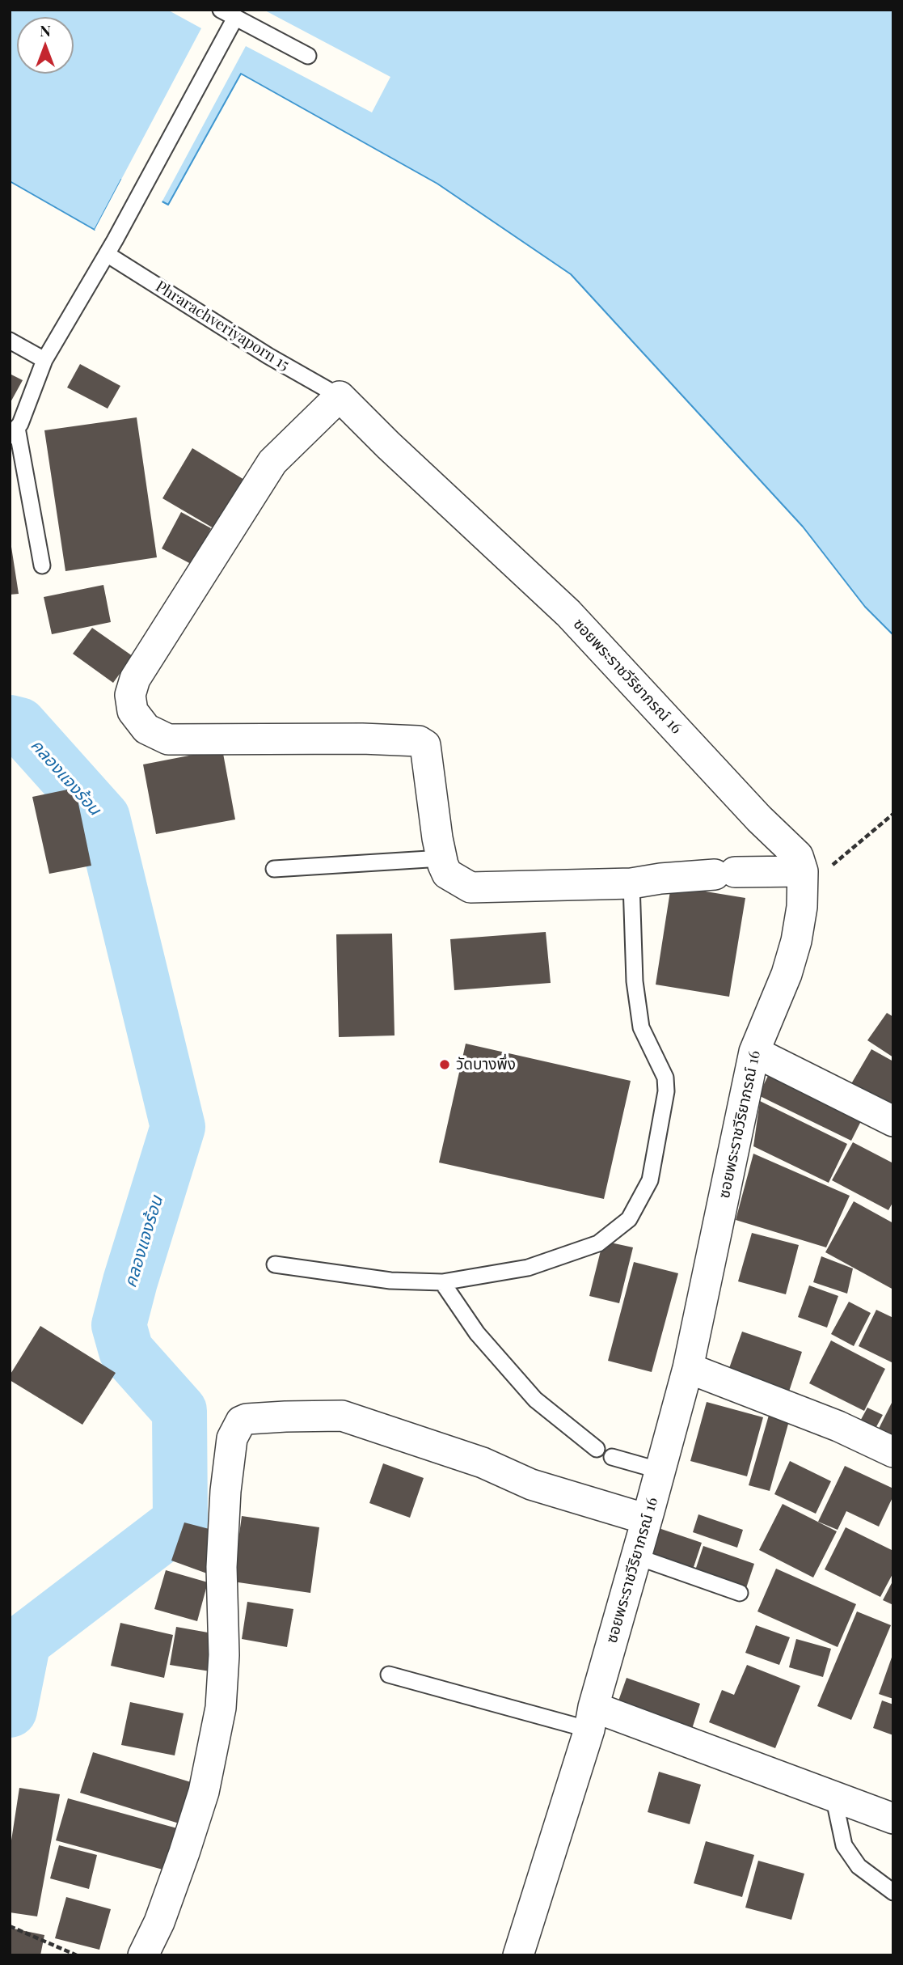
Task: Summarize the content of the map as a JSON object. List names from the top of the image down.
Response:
{
  "streets": {
    "street": ["ซอยพระราชวีริยาภรณ์ 16"],
    "lane": ["Phrarachveriyaporn 15"]
  },
  "crossings": [
    ["Phrarachveriyaporn 15", "ซอยพระราชวีริยาภรณ์ 16"]
  ],
  "water": ["คลองแจงร้อน"],
  "places": ["วัดบางพึ่ง"],
  "north": "top"
}
